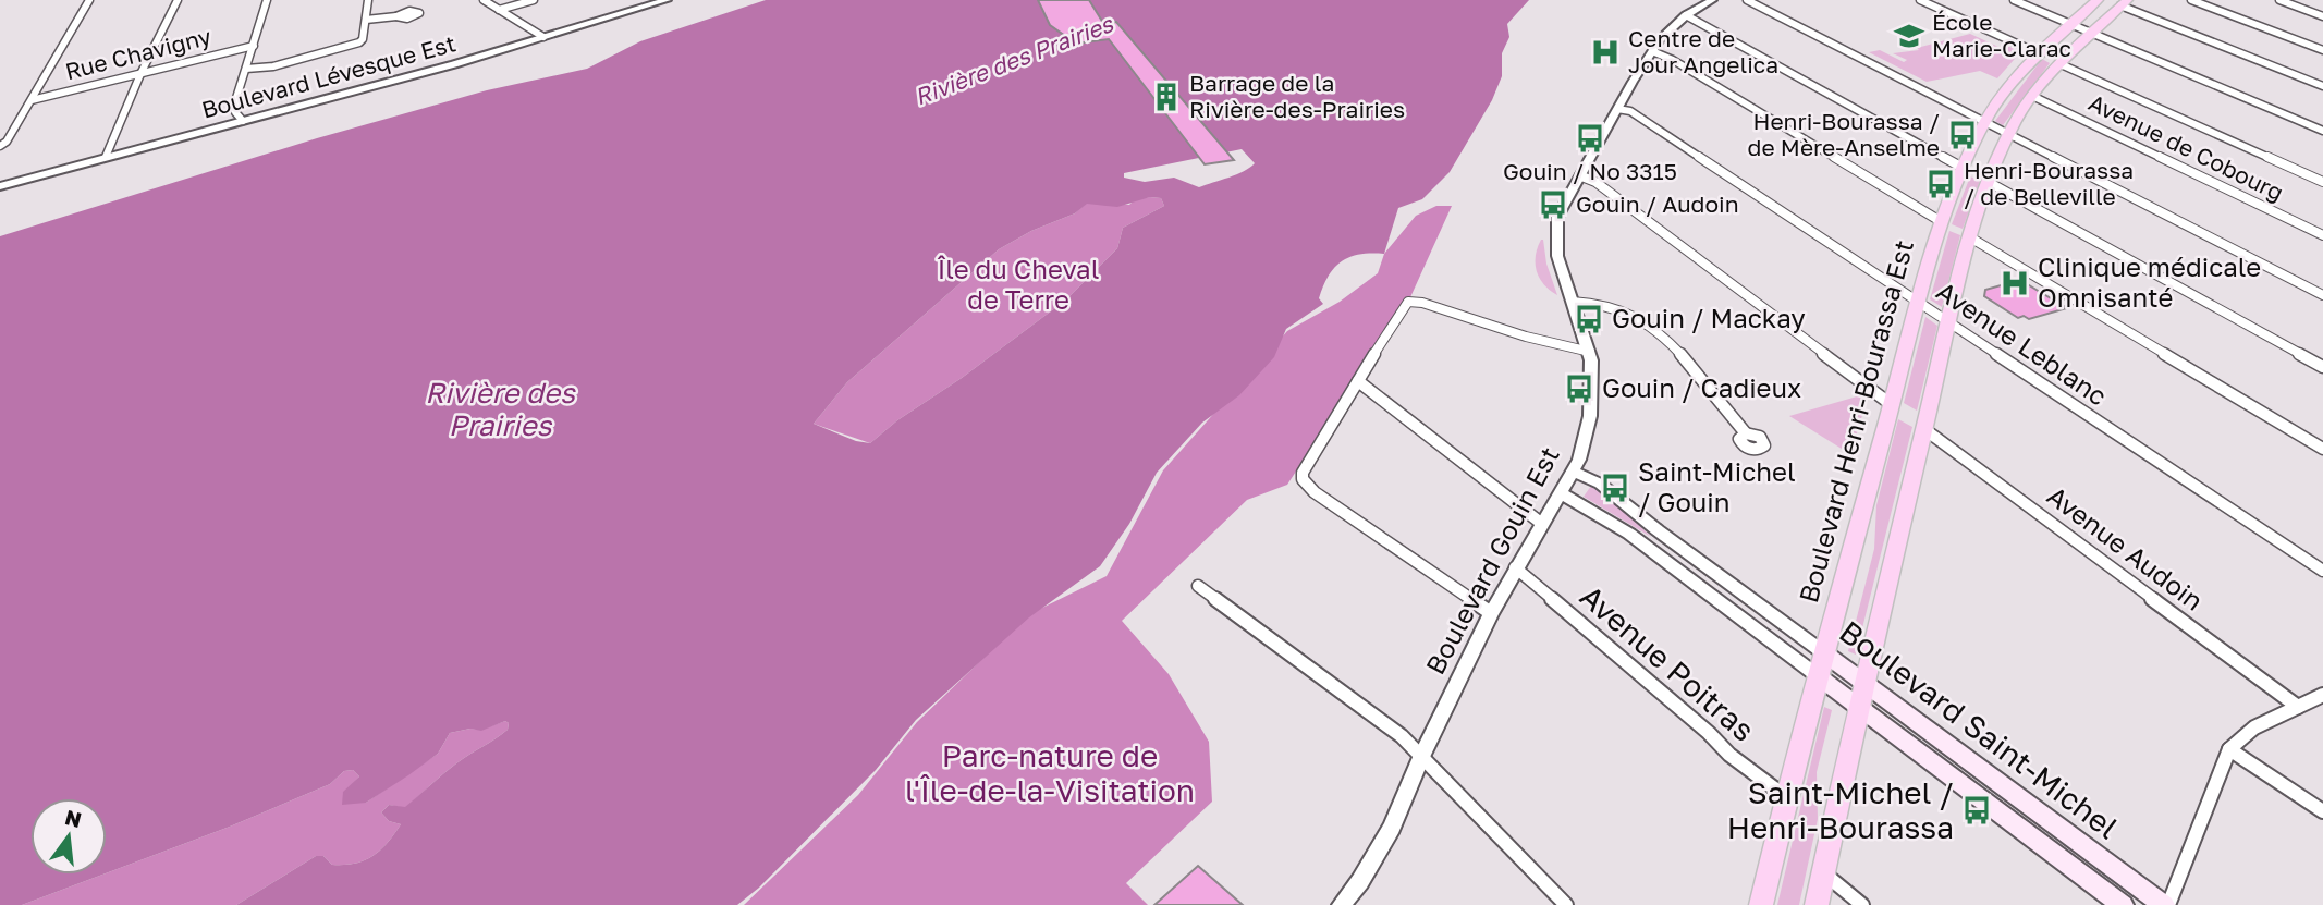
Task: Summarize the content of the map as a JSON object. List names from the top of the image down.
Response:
{
  "streets": {
    "main road": ["Boulevard Henri-Bourassa Est", "Boulevard Saint-Michel"],
    "street": [
      "Rue Chavigny",
      "Boulevard Lévesque Est",
      "Avenue de Cobourg",
      "Avenue Leblanc",
      "Avenue Audoin",
      "Boulevard Gouin Est",
      "Avenue Poitras"
    ]
  },
  "crossings": [
    ["Avenue Leblanc", "Boulevard Henri-Bourassa Est"],
    ["Avenue Leblanc", "Boulevard Gouin Est"],
    ["Boulevard Henri-Bourassa Est", "Avenue Poitras"],
    ["Boulevard Henri-Bourassa Est", "Boulevard Saint-Michel"],
    ["Boulevard Gouin Est", "Avenue Poitras"],
    ["Boulevard Gouin Est", "Boulevard Saint-Michel"]
  ],
  "water": ["Rivière des Prairies"],
  "parks": ["Île du Cheval de Terre", "Parc-nature de l'Île-de-la-Visitation"],
  "places": {
    "school or university": ["École Marie-Clarac"],
    "hospital": ["Centre de Jour Angelica", "Clinique médicale Omnisanté"],
    "building": ["Barrage de la Rivière-des-Prairies"],
    "bus stop": [
      "Henri-Bourassa / de Mère-Anselme",
      "Gouin / No 3315",
      "Henri-Bourassa / de Belleville",
      "Gouin / Audoin",
      "Gouin / Mackay",
      "Gouin / Cadieux",
      "Saint-Michel / Gouin",
      "Saint-Michel / Henri-Bourassa"
    ]
  },
  "north": "top"
}
